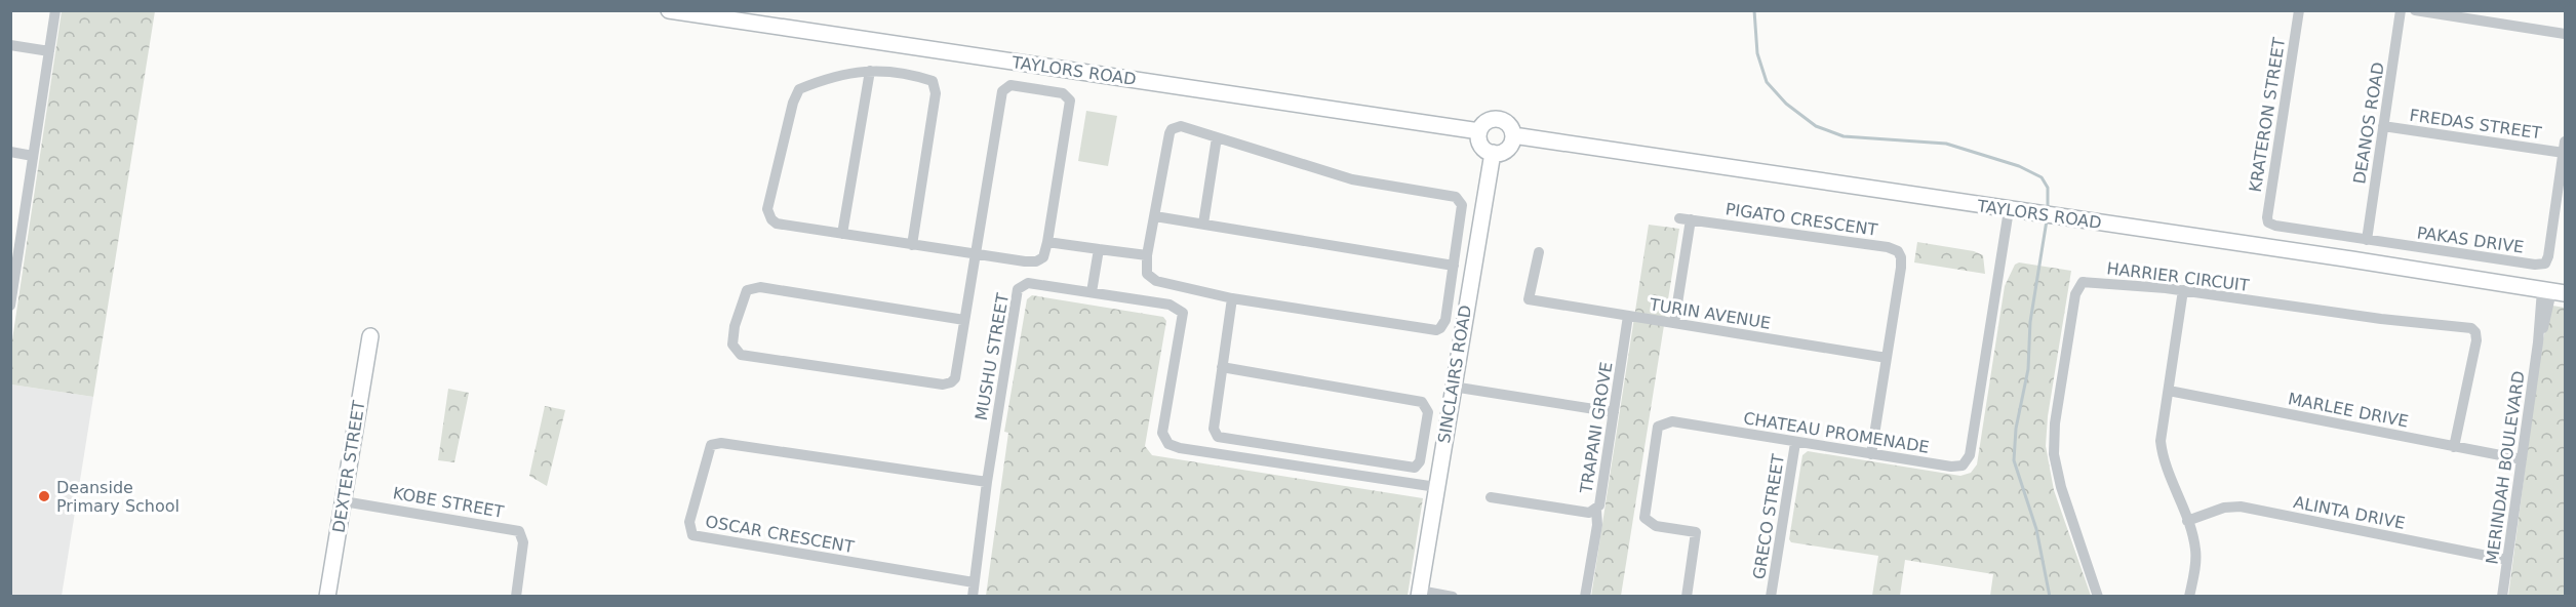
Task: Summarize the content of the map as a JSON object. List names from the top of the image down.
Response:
{
  "streets": {
    "street": [
      "TAYLORS ROAD",
      "KRATERON STREET",
      "DEANOS ROAD",
      "FREDAS STREET",
      "PIGATO CRESCENT",
      "PAKAS DRIVE",
      "HARRIER CIRCUIT",
      "TURIN AVENUE",
      "MUSHU STREET",
      "SINCLAIRS ROAD",
      "MARLEE DRIVE",
      "TRAPANI GROVE",
      "CHATEAU PROMENADE",
      "DEXTER STREET",
      "MERINDAH BOULEVARD",
      "KOBE STREET",
      "ALINTA DRIVE",
      "GRECO STREET",
      "OSCAR CRESCENT"
    ]
  },
  "crossings": [
    ["TAYLORS ROAD", "SINCLAIRS ROAD"],
    ["TAYLORS ROAD", "CHATEAU PROMENADE"],
    ["TAYLORS ROAD", "MERINDAH BOULEVARD"],
    ["KRATERON STREET", "PAKAS DRIVE"],
    ["DEANOS ROAD", "FREDAS STREET"],
    ["DEANOS ROAD", "PAKAS DRIVE"],
    ["FREDAS STREET", "PAKAS DRIVE"],
    ["PIGATO CRESCENT", "TURIN AVENUE"],
    ["PIGATO CRESCENT", "CHATEAU PROMENADE"],
    ["HARRIER CIRCUIT", "MARLEE DRIVE"],
    ["TURIN AVENUE", "TRAPANI GROVE"],
    ["MUSHU STREET", "SINCLAIRS ROAD"],
    ["MUSHU STREET", "OSCAR CRESCENT"],
    ["MARLEE DRIVE", "MERINDAH BOULEVARD"],
    ["CHATEAU PROMENADE", "GRECO STREET"],
    ["DEXTER STREET", "KOBE STREET"],
    ["MERINDAH BOULEVARD", "ALINTA DRIVE"]
  ],
  "places": ["Deanside Primary School"]
}
